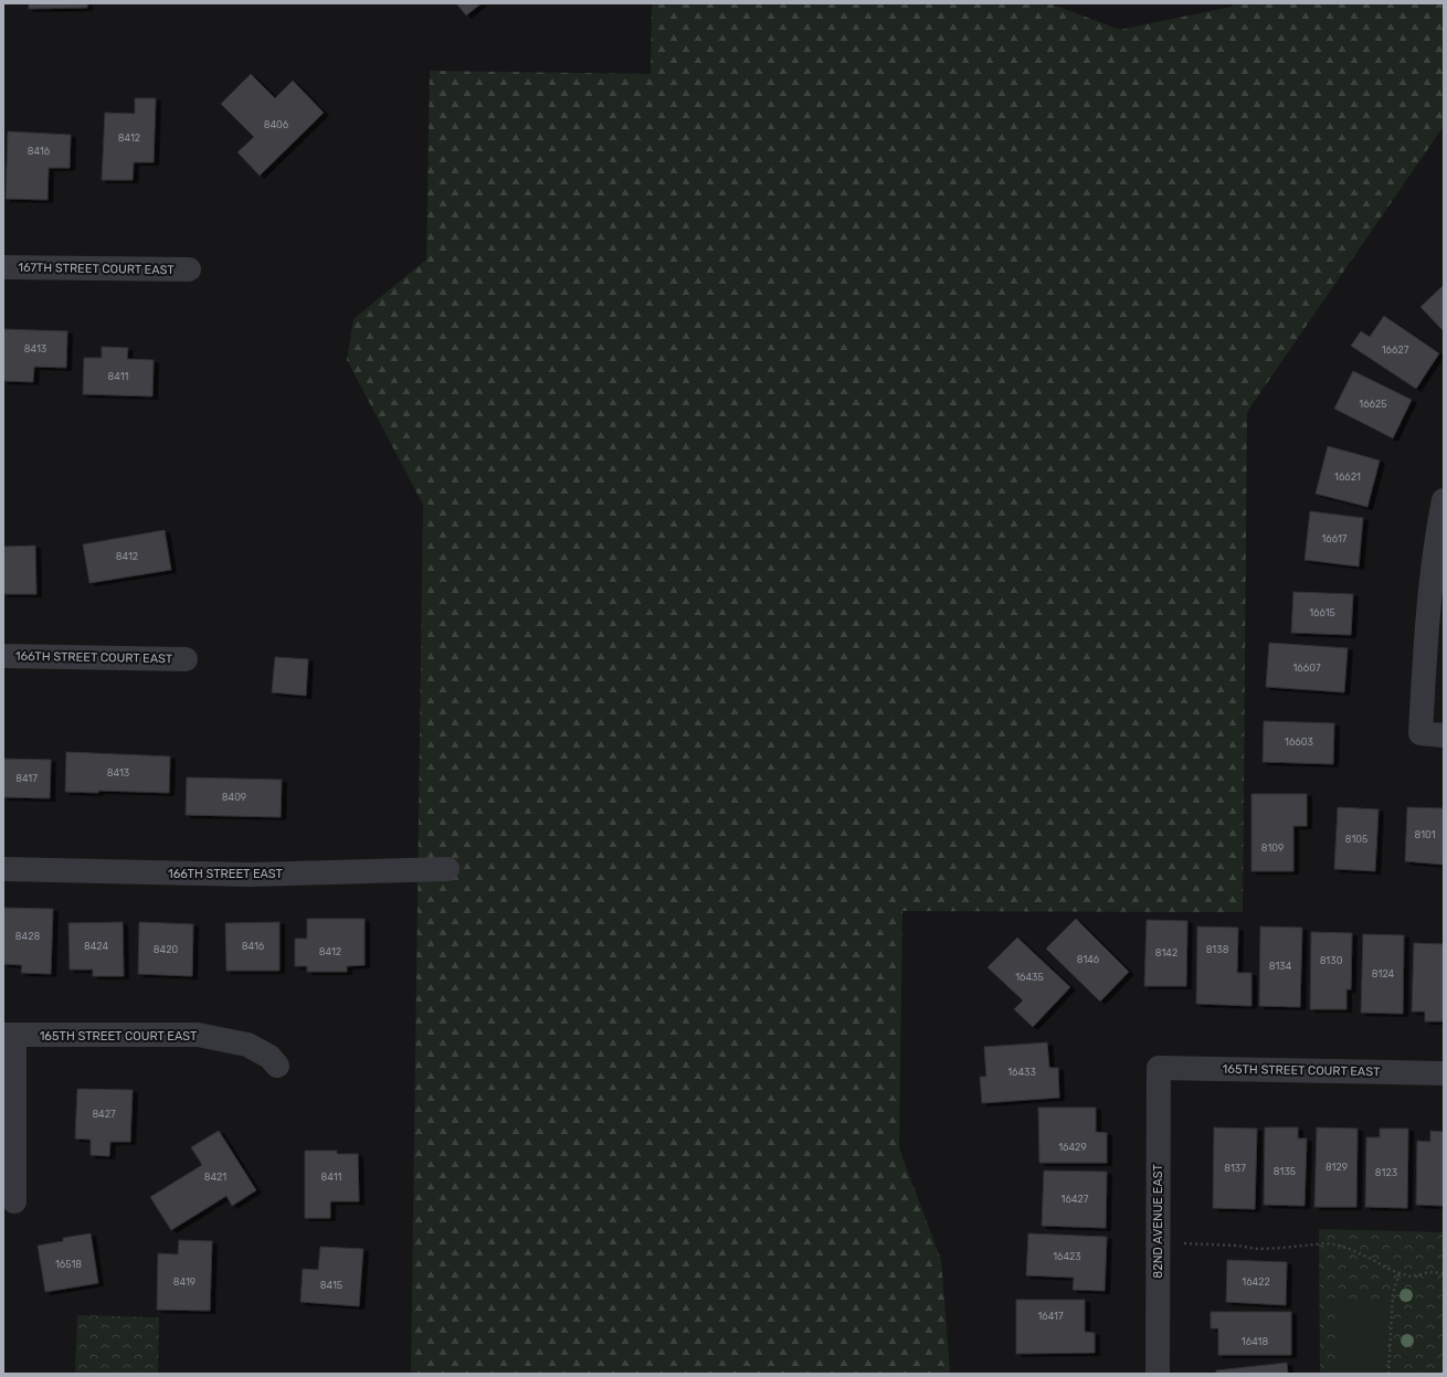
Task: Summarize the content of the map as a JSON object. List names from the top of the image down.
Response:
{
  "streets": {
    "street": [
      "167TH STREET COURT EAST",
      "166TH STREET COURT EAST",
      "166TH STREET EAST",
      "165TH STREET COURT EAST",
      "82ND AVENUE EAST"
    ]
  },
  "crossings": [
    ["165TH STREET COURT EAST", "82ND AVENUE EAST"]
  ],
  "house_numbers": [
    "8406",
    "8412",
    "8416",
    "8413",
    "16627",
    "8411",
    "16625",
    "16621",
    "16617",
    "8412",
    "16615",
    "16607",
    "16603",
    "8413",
    "8417",
    "8409",
    "8101",
    "8105",
    "8109",
    "8428",
    "8424",
    "8416",
    "8420",
    "8138",
    "8412",
    "8142",
    "8146",
    "8130",
    "8134",
    "8124",
    "16435",
    "16433",
    "8427",
    "16429",
    "8129",
    "8137",
    "8135",
    "8123",
    "8421",
    "8411",
    "16427",
    "16423",
    "16518",
    "8419",
    "16422",
    "8415",
    "16417",
    "16418"
  ]
}
